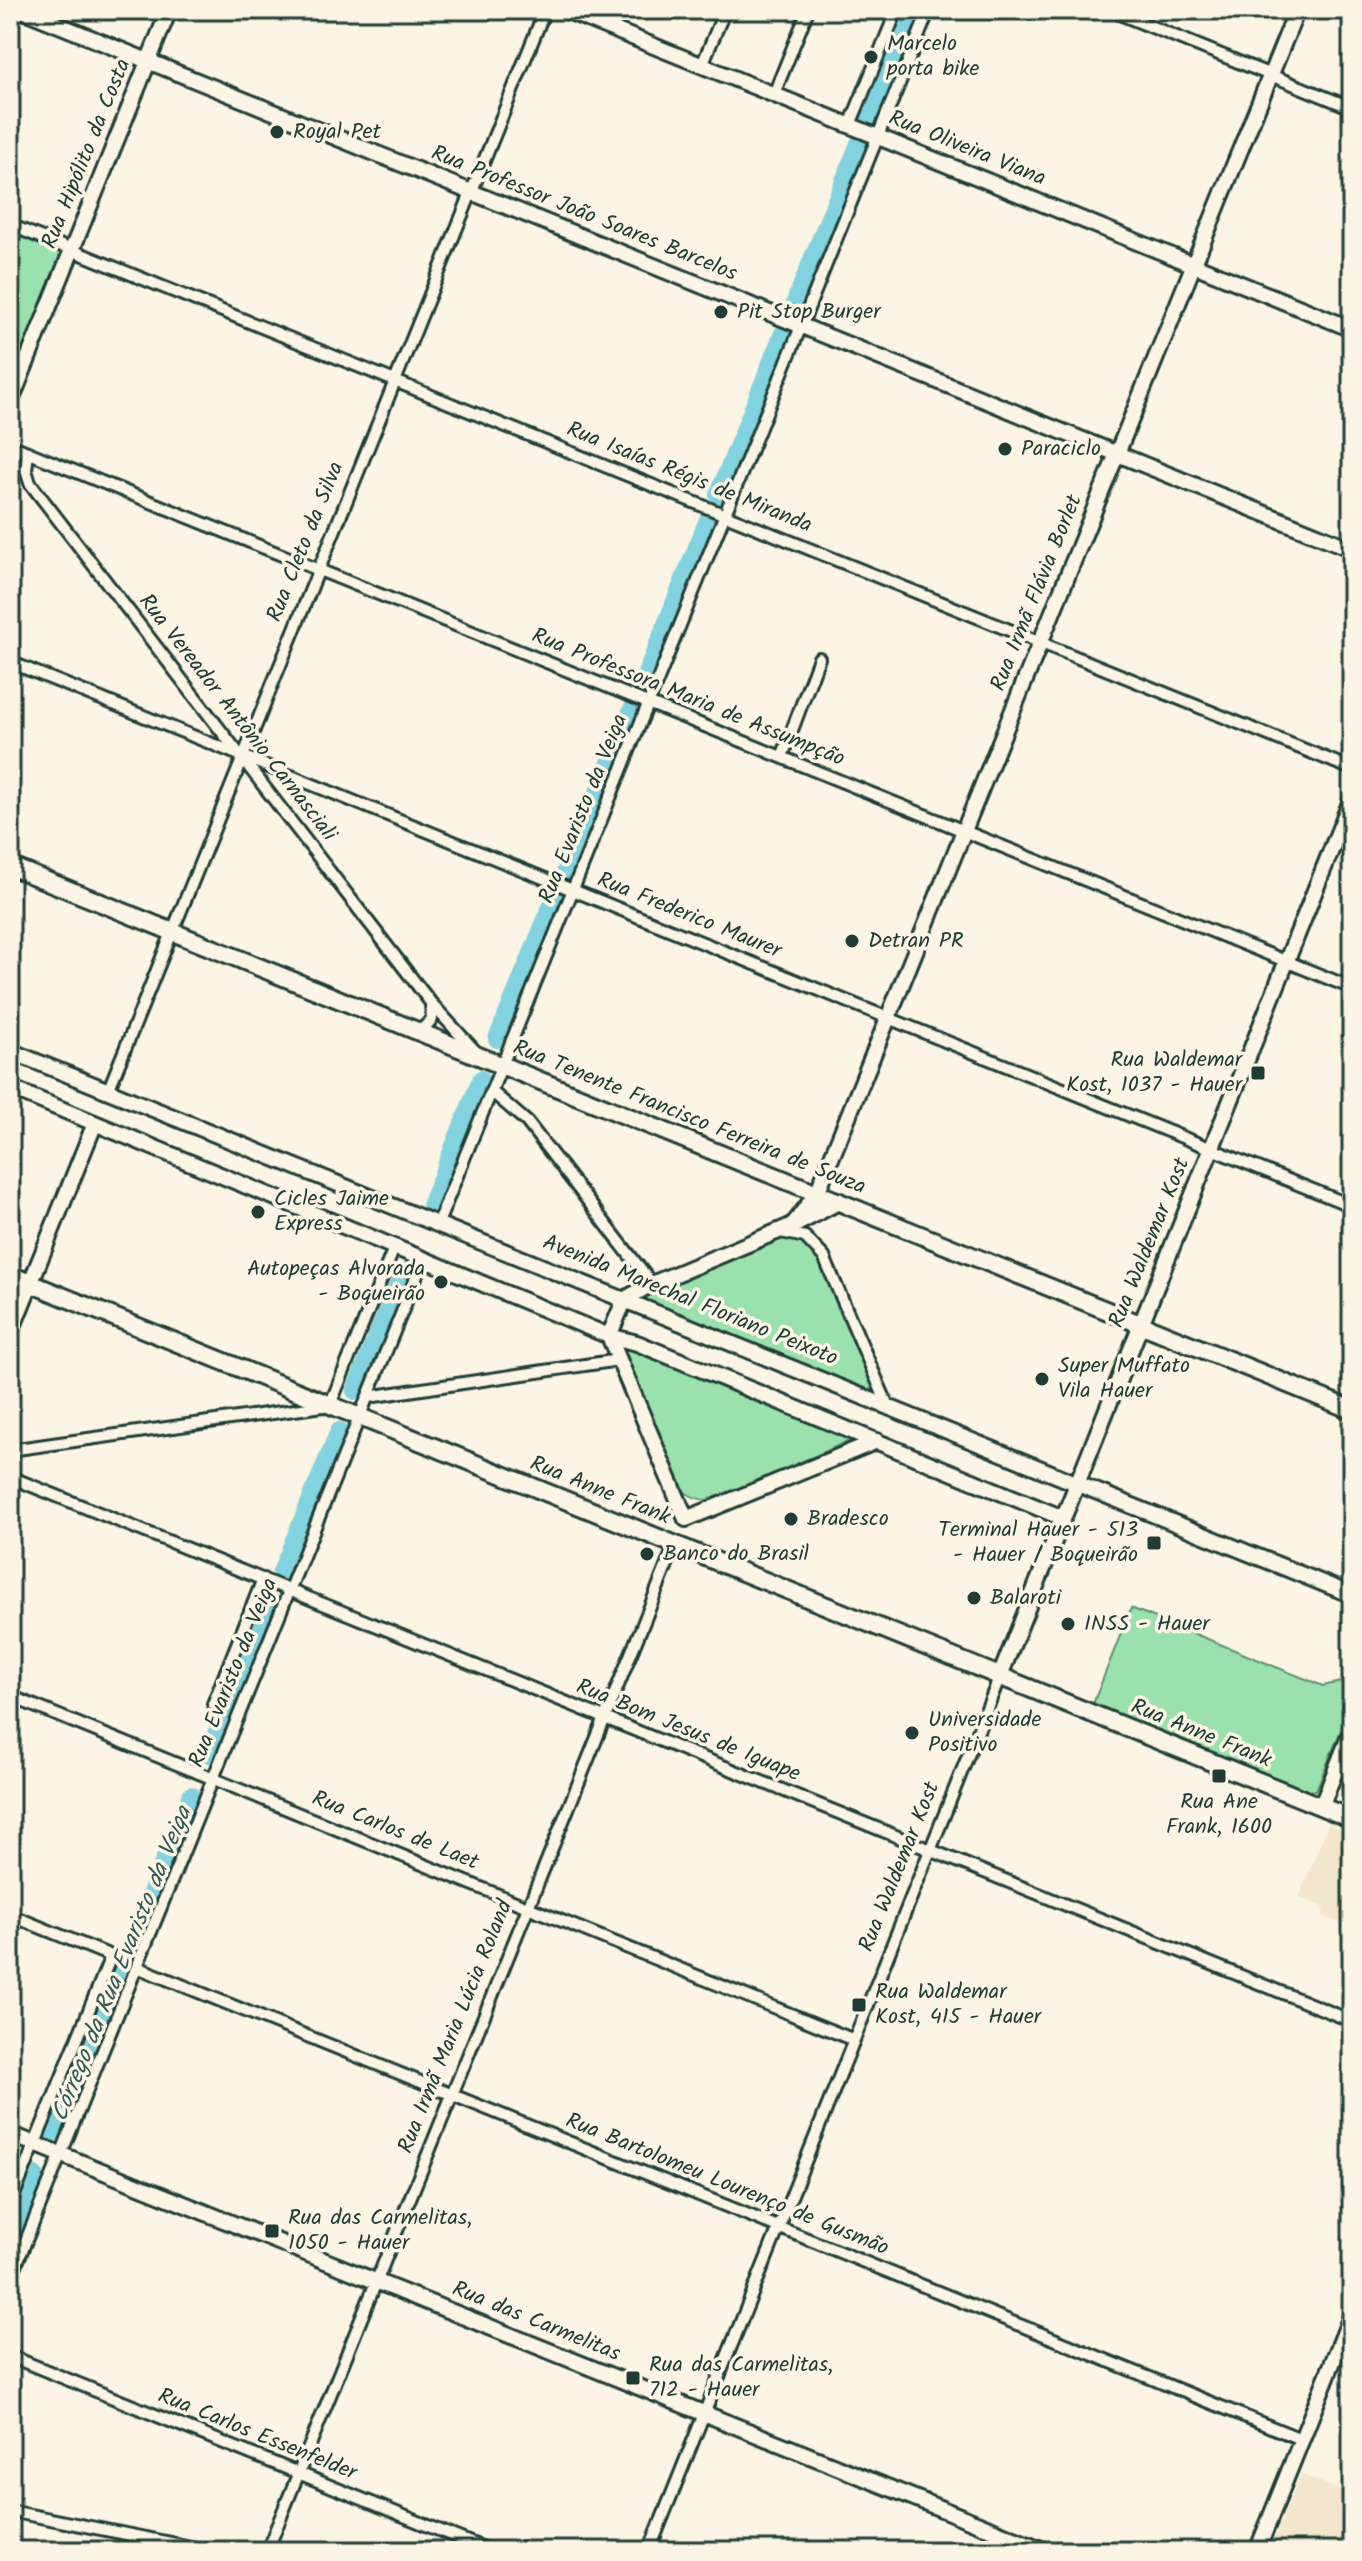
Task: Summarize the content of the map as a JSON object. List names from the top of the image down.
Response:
{
  "streets": {
    "main road": ["Rua Tenente Francisco Ferreira de Souza", "Rua Anne Frank"],
    "street": [
      "Rua Oliveira Viana",
      "Rua Hipólito da Costa",
      "Rua Professor João Soares Barcelos",
      "Rua Isaías Régis de Miranda",
      "Rua Cleto da Silva",
      "Rua Irmã Flávia Borlet",
      "Rua Professora Maria de Assumpção",
      "Rua Vereador Antônio Carnasciali",
      "Rua Evaristo da Veiga",
      "Rua Frederico Maurer",
      "Rua Waldemar Kost",
      "Avenida Marechal Floriano Peixoto",
      "Rua Bom Jesus de Iguape",
      "Rua Carlos de Laet",
      "Rua Irmã Maria Lúcia Roland",
      "Rua Bartolomeu Lourenço de Gusmão",
      "Rua das Carmelitas",
      "Rua Carlos Essenfelder"
    ]
  },
  "crossings": [
    ["Rua Oliveira Viana", "Rua Irmã Flávia Borlet"],
    ["Rua Oliveira Viana", "Rua Evaristo da Veiga"],
    ["Rua Hipólito da Costa", "Rua Professor João Soares Barcelos"],
    ["Rua Hipólito da Costa", "Rua Isaías Régis de Miranda"],
    ["Rua Professor João Soares Barcelos", "Rua Cleto da Silva"],
    ["Rua Professor João Soares Barcelos", "Rua Irmã Flávia Borlet"],
    ["Rua Professor João Soares Barcelos", "Rua Evaristo da Veiga"],
    ["Rua Isaías Régis de Miranda", "Rua Cleto da Silva"],
    ["Rua Isaías Régis de Miranda", "Rua Irmã Flávia Borlet"],
    ["Rua Isaías Régis de Miranda", "Rua Evaristo da Veiga"],
    ["Rua Cleto da Silva", "Rua Professora Maria de Assumpção"],
    ["Rua Cleto da Silva", "Rua Vereador Antônio Carnasciali"],
    ["Rua Cleto da Silva", "Rua Frederico Maurer"],
    ["Rua Cleto da Silva", "Rua Tenente Francisco Ferreira de Souza"],
    ["Rua Cleto da Silva", "Avenida Marechal Floriano Peixoto"],
    ["Rua Irmã Flávia Borlet", "Rua Professora Maria de Assumpção"],
    ["Rua Irmã Flávia Borlet", "Rua Frederico Maurer"],
    ["Rua Irmã Flávia Borlet", "Rua Tenente Francisco Ferreira de Souza"],
    ["Rua Professora Maria de Assumpção", "Rua Vereador Antônio Carnasciali"],
    ["Rua Professora Maria de Assumpção", "Rua Evaristo da Veiga"],
    ["Rua Professora Maria de Assumpção", "Rua Waldemar Kost"],
    ["Rua Vereador Antônio Carnasciali", "Rua Frederico Maurer"],
    ["Rua Vereador Antônio Carnasciali", "Rua Tenente Francisco Ferreira de Souza"],
    ["Rua Evaristo da Veiga", "Rua Frederico Maurer"],
    ["Rua Evaristo da Veiga", "Rua Tenente Francisco Ferreira de Souza"],
    ["Rua Evaristo da Veiga", "Avenida Marechal Floriano Peixoto"],
    ["Rua Evaristo da Veiga", "Rua Anne Frank"],
    ["Rua Evaristo da Veiga", "Rua Bom Jesus de Iguape"],
    ["Rua Evaristo da Veiga", "Rua Carlos de Laet"],
    ["Rua Evaristo da Veiga", "Rua Bartolomeu Lourenço de Gusmão"],
    ["Rua Evaristo da Veiga", "Rua das Carmelitas"],
    ["Rua Frederico Maurer", "Rua Waldemar Kost"],
    ["Rua Tenente Francisco Ferreira de Souza", "Rua Waldemar Kost"],
    ["Rua Waldemar Kost", "Avenida Marechal Floriano Peixoto"],
    ["Rua Waldemar Kost", "Rua Anne Frank"],
    ["Rua Waldemar Kost", "Rua Bom Jesus de Iguape"],
    ["Rua Waldemar Kost", "Rua Carlos de Laet"],
    ["Rua Waldemar Kost", "Rua Bartolomeu Lourenço de Gusmão"],
    ["Rua Waldemar Kost", "Rua das Carmelitas"],
    ["Rua Anne Frank", "Rua Irmã Maria Lúcia Roland"],
    ["Rua Bom Jesus de Iguape", "Rua Irmã Maria Lúcia Roland"],
    ["Rua Carlos de Laet", "Rua Irmã Maria Lúcia Roland"],
    ["Rua Irmã Maria Lúcia Roland", "Rua Bartolomeu Lourenço de Gusmão"],
    ["Rua Irmã Maria Lúcia Roland", "Rua das Carmelitas"],
    ["Rua Irmã Maria Lúcia Roland", "Rua Carlos Essenfelder"]
  ],
  "water": ["Córrego da Rua Evaristo da Veiga"],
  "places": {
    "other": [
      "Marcelo porta bike",
      "Royal Pet",
      "Pit Stop Burger",
      "Paraciclo",
      "Detran PR",
      "Cicles Jaime Express",
      "Autopeças Alvorada - Boqueirão",
      "Super Muffato Vila Hauer",
      "Bradesco",
      "Banco do Brasil",
      "Balaroti",
      "INSS - Hauer",
      "Universidade Positivo"
    ],
    "transit": [
      "Rua Waldemar Kost, 1037 - Hauer",
      "Terminal Hauer - 513 - Hauer / Boqueirão",
      "Rua Ane Frank, 1600",
      "Rua Waldemar Kost, 415 - Hauer",
      "Rua das Carmelitas, 1050 - Hauer",
      "Rua das Carmelitas, 712 - Hauer"
    ]
  }
}
